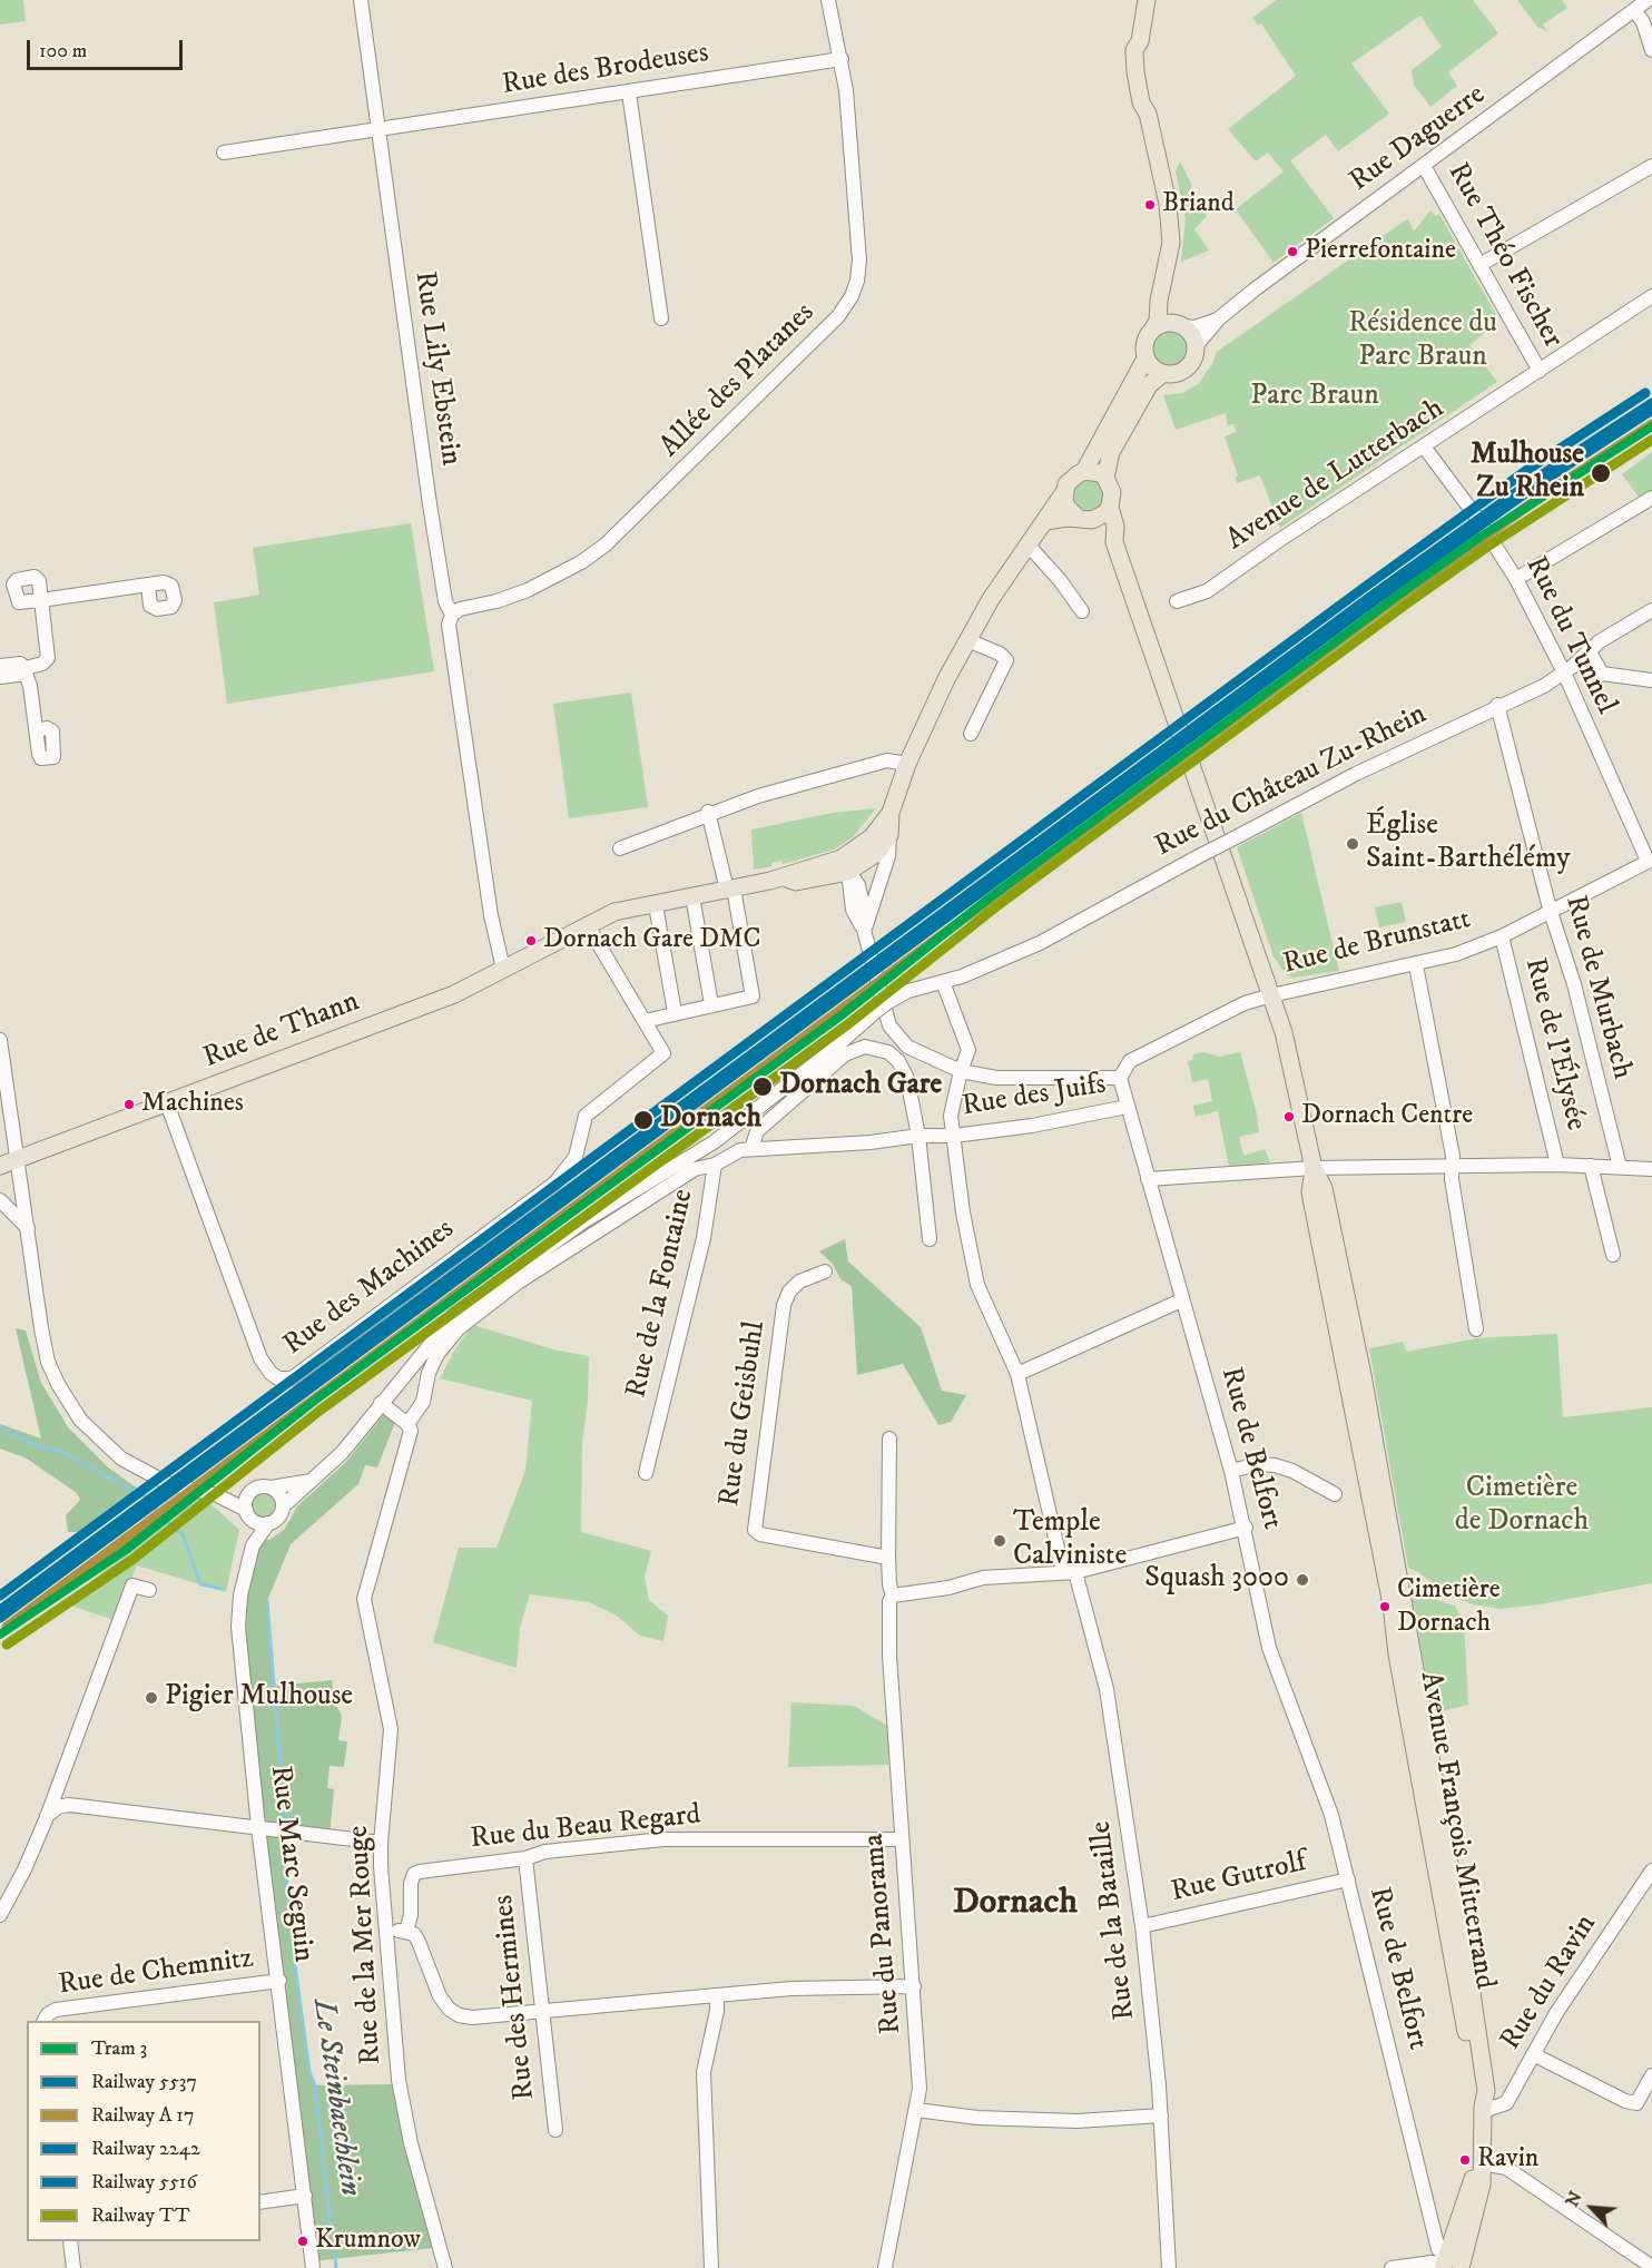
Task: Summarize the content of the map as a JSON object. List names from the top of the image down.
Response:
{
  "streets": {
    "main road": ["Rue de Thann", "Avenue François Mitterrand"],
    "street": [
      "Rue des Brodeuses",
      "Rue Daguerre",
      "Rue Théo Fischer",
      "Rue Lily Ebstein",
      "Allée des Platanes",
      "Avenue de Lutterbach",
      "Rue du Tunnel",
      "Rue du Château Zu-Rhein",
      "Rue de Brunstatt",
      "Rue de Murbach",
      "Rue de l'Élysée",
      "Rue des Juifs",
      "Rue des Machines",
      "Rue de la Fontaine",
      "Rue du Geisbuhl",
      "Rue de Belfort",
      "Rue du Beau Regard",
      "Rue Marc Seguin",
      "Rue Gutrolf",
      "Rue de la Bataille",
      "Rue du Panorama",
      "Rue de la Mer Rouge",
      "Rue de Chemnitz",
      "Rue du Ravin",
      "Rue des Hermines"
    ]
  },
  "crossings": [
    ["Rue des Brodeuses", "Rue Lily Ebstein"],
    ["Rue des Brodeuses", "Allée des Platanes"],
    ["Rue Daguerre", "Rue Théo Fischer"],
    ["Rue Théo Fischer", "Avenue de Lutterbach"],
    ["Rue Lily Ebstein", "Allée des Platanes"],
    ["Avenue de Lutterbach", "Rue du Tunnel"],
    ["Rue du Tunnel", "Rue du Château Zu-Rhein"],
    ["Rue du Tunnel", "Rue de Brunstatt"],
    ["Rue du Château Zu-Rhein", "Rue de Murbach"],
    ["Rue du Château Zu-Rhein", "Rue Marc Seguin"],
    ["Rue de Brunstatt", "Rue de Murbach"],
    ["Rue de Brunstatt", "Rue de l'Élysée"],
    ["Rue de Brunstatt", "Rue de Belfort"],
    ["Rue de Brunstatt", "Avenue François Mitterrand"],
    ["Rue de Thann", "Rue des Machines"],
    ["Rue des Juifs", "Rue de la Fontaine"],
    ["Rue des Juifs", "Rue de Belfort"],
    ["Rue des Juifs", "Rue de la Bataille"],
    ["Rue de la Fontaine", "Rue de la Mer Rouge"],
    ["Rue du Geisbuhl", "Rue du Panorama"],
    ["Rue de Belfort", "Avenue François Mitterrand"],
    ["Rue de Belfort", "Rue Gutrolf"],
    ["Rue du Beau Regard", "Rue du Panorama"],
    ["Rue du Beau Regard", "Rue des Hermines"],
    ["Avenue François Mitterrand", "Rue du Ravin"],
    ["Rue Marc Seguin", "Rue de Chemnitz"],
    ["Rue Gutrolf", "Rue de la Bataille"]
  ],
  "districts": ["Dornach"],
  "water": ["Le Steinbaechlein"],
  "parks": ["Résidence du Parc Braun", "Parc Braun", "Cimetière de Dornach"],
  "places": [
    "Briand",
    "Pierrefontaine",
    "Mulhouse Zu Rhein",
    "Église Saint-Barthélémy",
    "Dornach Gare DMC",
    "Dornach Gare",
    "Machines",
    "Dornach Centre",
    "Dornach",
    "Temple Calviniste",
    "Squash 3000",
    "Cimetière Dornach",
    "Pigier Mulhouse",
    "Ravin",
    "Krumnow"
  ],
  "lines": [
    "rail line 5516",
    "rail line 2242",
    "rail line 5537",
    "tram line 3",
    "rail line TT"
  ],
  "legend": [
    "Tram 3",
    "Railway 5537",
    "Railway A 17",
    "Railway 2242",
    "Railway 5516",
    "Railway TT"
  ],
  "scale_bar": "100 m",
  "north": "top left"
}
